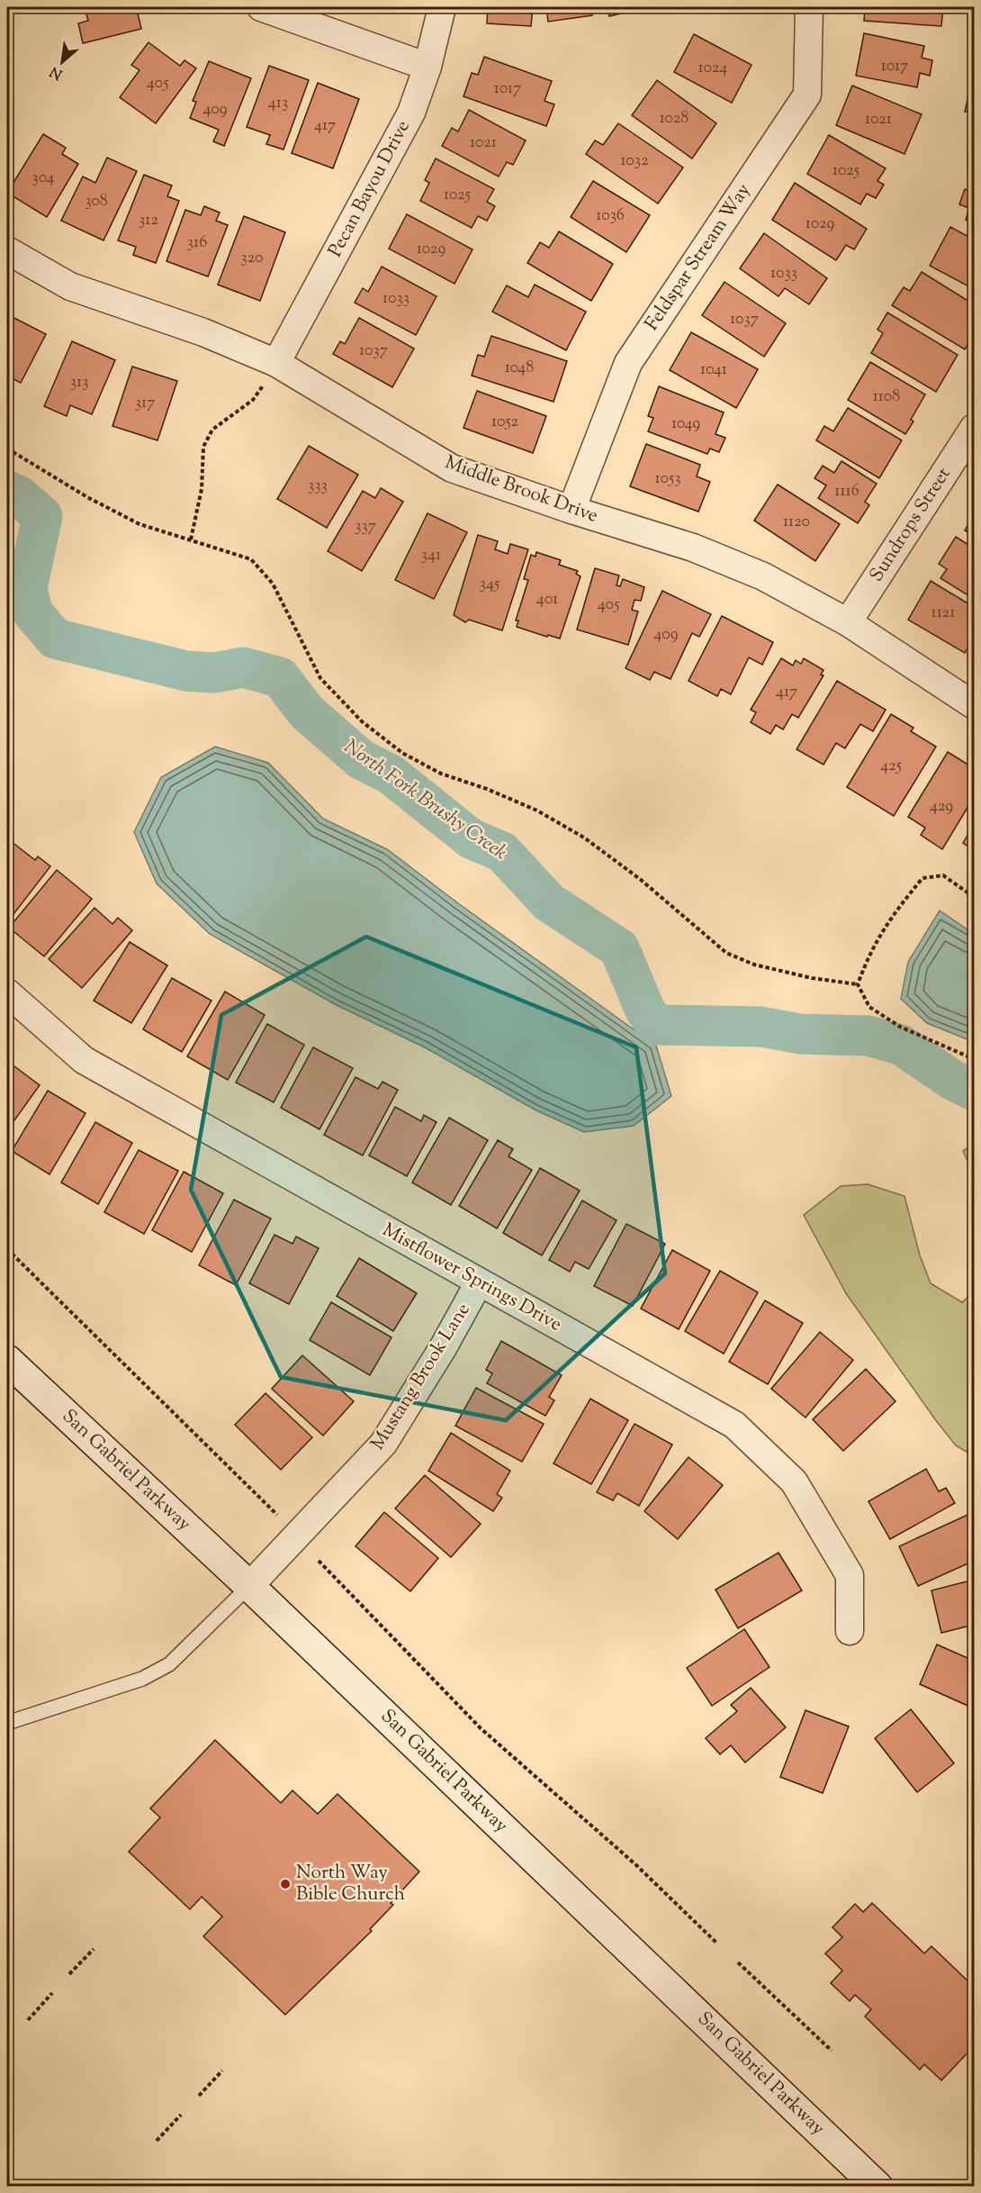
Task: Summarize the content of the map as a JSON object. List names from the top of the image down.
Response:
{
  "streets": {
    "street": [
      "Pecan Bayou Drive",
      "Feldspar Stream Way",
      "Middle Brook Drive",
      "Sundrops Street",
      "Mistflower Springs Drive",
      "Mustang Brook Lane",
      "San Gabriel Parkway"
    ]
  },
  "crossings": [
    ["Pecan Bayou Drive", "Middle Brook Drive"],
    ["Feldspar Stream Way", "Middle Brook Drive"],
    ["Middle Brook Drive", "Sundrops Street"],
    ["Mistflower Springs Drive", "Mustang Brook Lane"],
    ["Mustang Brook Lane", "San Gabriel Parkway"]
  ],
  "water": ["North Fork Brushy Creek"],
  "places": ["North Way Bible Church"],
  "house_numbers": [
    "1017",
    "1024",
    "405",
    "1017",
    "413",
    "409",
    "1028",
    "1021",
    "417",
    "1021",
    "1032",
    "1025",
    "304",
    "1025",
    "308",
    "1036",
    "312",
    "1029",
    "316",
    "1029",
    "320",
    "1033",
    "1033",
    "1037",
    "1037",
    "1048",
    "1041",
    "313",
    "1108",
    "317",
    "1052",
    "1049",
    "1053",
    "333",
    "1116",
    "1120",
    "337",
    "341",
    "345",
    "401",
    "405",
    "1121",
    "409",
    "417",
    "425",
    "429"
  ],
  "north": "bottom left"
}
